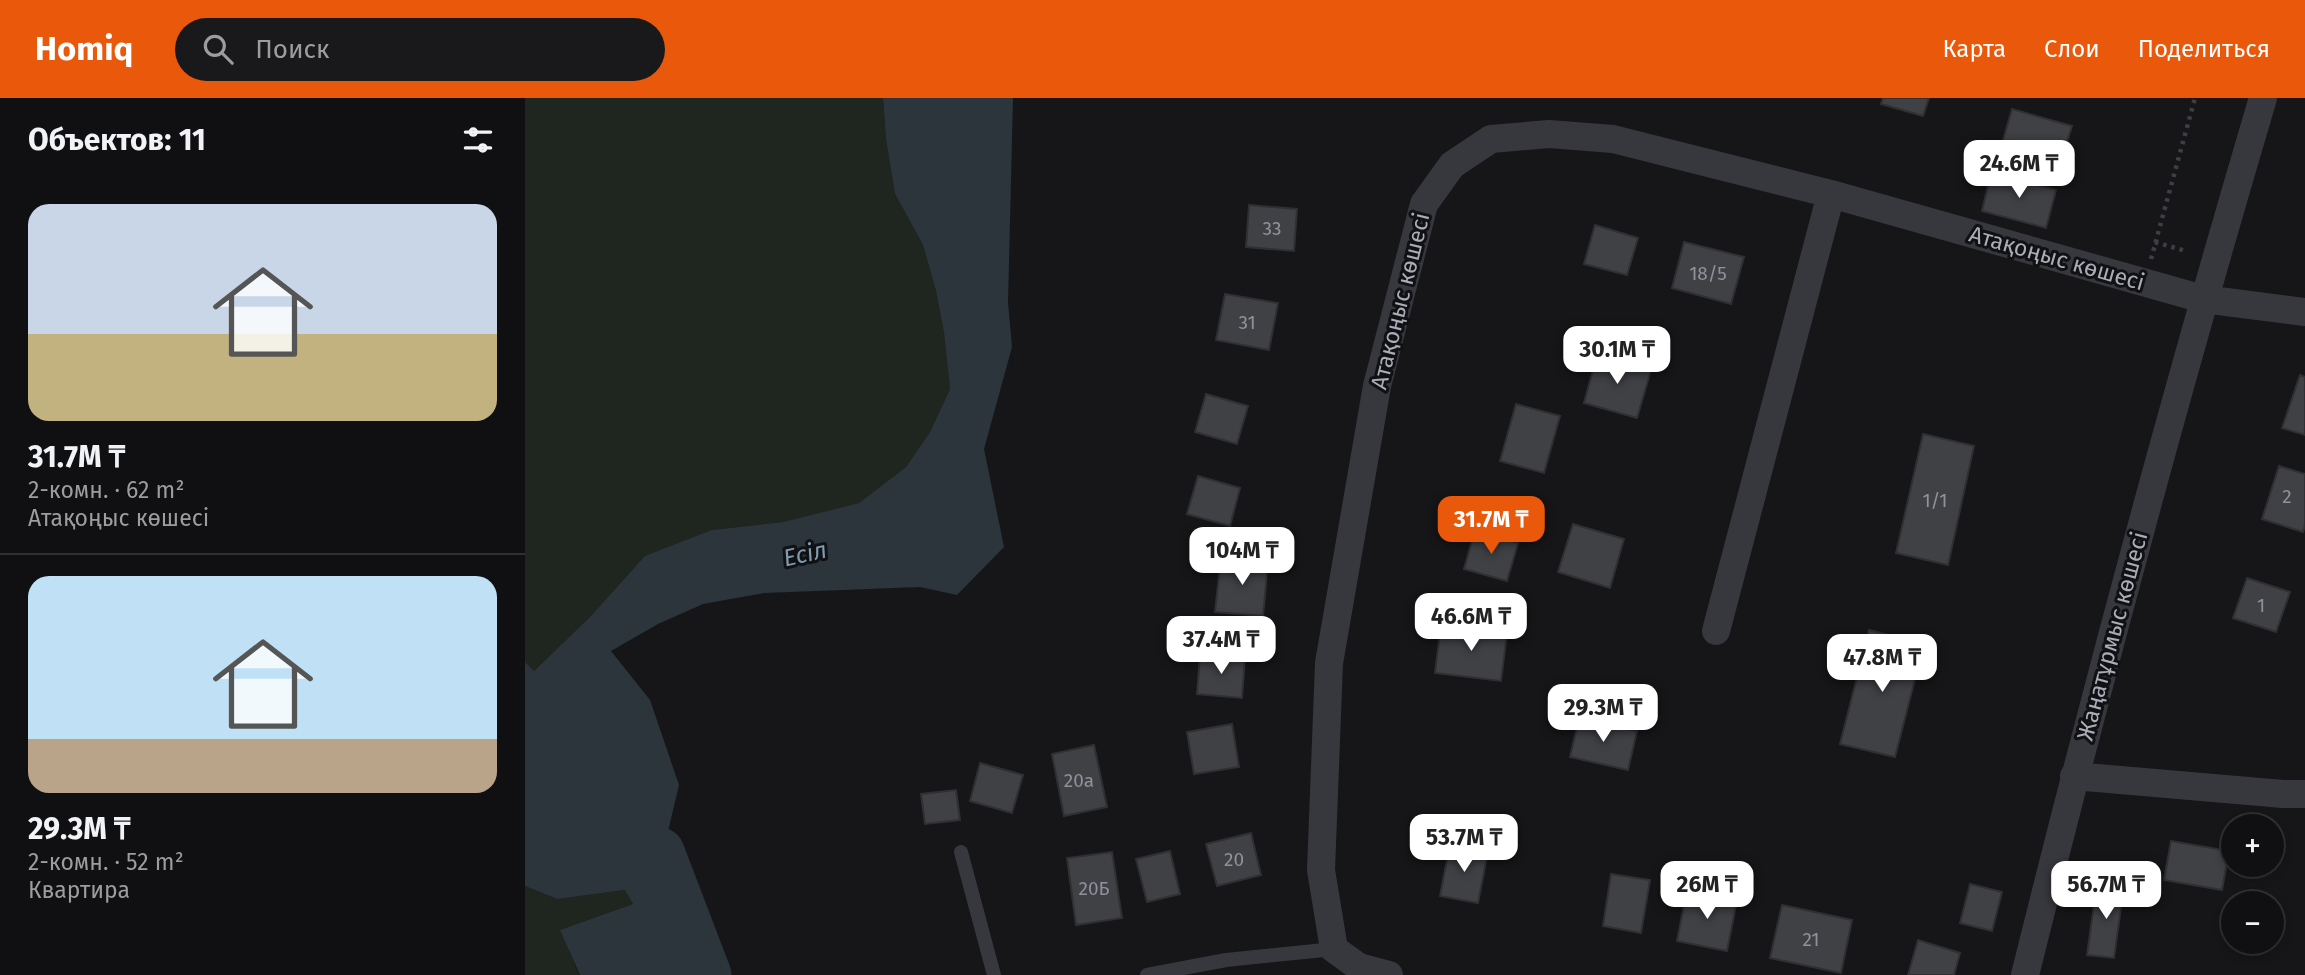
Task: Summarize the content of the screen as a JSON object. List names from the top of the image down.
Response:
{
  "streets": {
    "street": ["Атақоңыс көшесі", "Жаңатұрмыс көшесі"]
  },
  "crossings": [
    ["Атақоңыс көшесі", "Жаңатұрмыс көшесі"]
  ],
  "water": ["Есіл"],
  "house_numbers": [
    "33",
    "18/5",
    "31",
    "2",
    "1/1",
    "1",
    "20а",
    "20",
    "20Б",
    "21"
  ],
  "page": {
    "header": "Homiq",
    "search": "Поиск",
    "nav": ["Карта", "Слои", "Поделиться"],
    "heading": "Объектов: 11",
    "price": [
      "24.6M ₸",
      "30.1M ₸",
      "31.7M ₸",
      "104M ₸",
      "46.6M ₸",
      "37.4M ₸",
      "47.8M ₸",
      "29.3M ₸",
      "53.7M ₸",
      "26M ₸",
      "56.7M ₸"
    ],
    "list": [
      {
        "name": "31.7M ₸",
        "note": "2-комн. · 62 m² · Атақоңыс көшесі"
      },
      {
        "name": "29.3M ₸",
        "note": "2-комн. · 52 m² · Квартира"
      }
    ],
    "map_buttons": ["+", "−"]
  }
}
